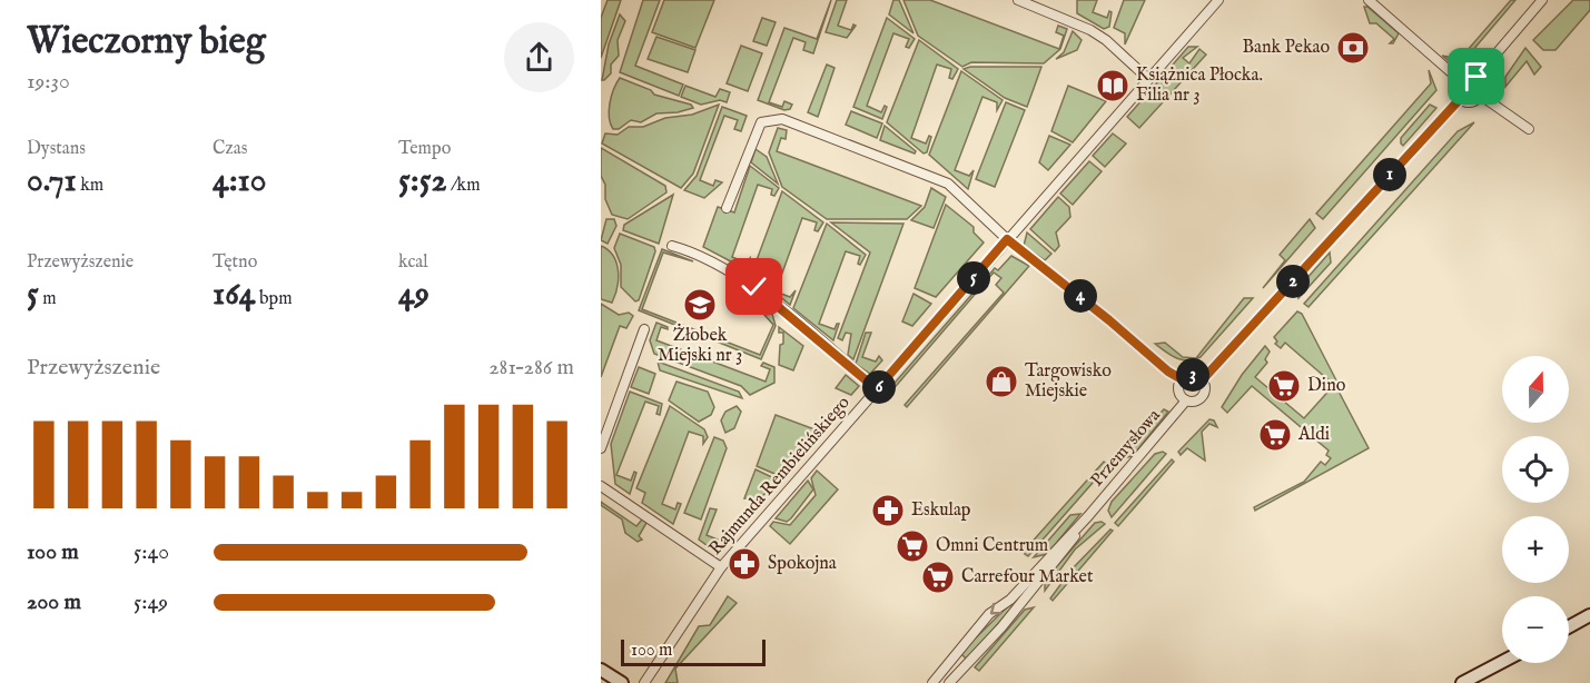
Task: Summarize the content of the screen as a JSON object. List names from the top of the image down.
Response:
{
  "streets": {
    "street": ["Przemysłowa", "Rajmunda Rembielińskiego"]
  },
  "places": {
    "bank": ["Bank Pekao"],
    "library": ["Książnica Płocka. Filia nr 3"],
    "school or university": ["Żłobek Miejski nr 3"],
    "shop": ["Targowisko Miejskie"],
    "supermarket": [
      "Dino",
      "Aldi",
      "Omni Centrum",
      "Carrefour Market"
    ],
    "pharmacy": ["Eskulap", "Spokojna"]
  },
  "scale_bar": "100 m",
  "north": "top",
  "page": {
    "heading": ["Wieczorny bieg", "19:30"],
    "stats": [
      ["Dystans", "0.71 km"],
      ["Czas", "4:10"],
      ["Tempo", "5:52 /km"],
      ["Przewyższenie", "5 m"],
      ["Tętno", "164 bpm"],
      ["kcal", "49"]
    ],
    "pins": [
      "1",
      "5",
      "2",
      "4",
      "3",
      "6"
    ],
    "chart": ["Przewyższenie", "281–286 m"],
    "map_buttons": ["+", "−"],
    "list": [
      {
        "name": "100 m",
        "note": "5:40"
      },
      {
        "name": "200 m",
        "note": "5:49"
      }
    ],
    "scale": "100 m"
  }
}
